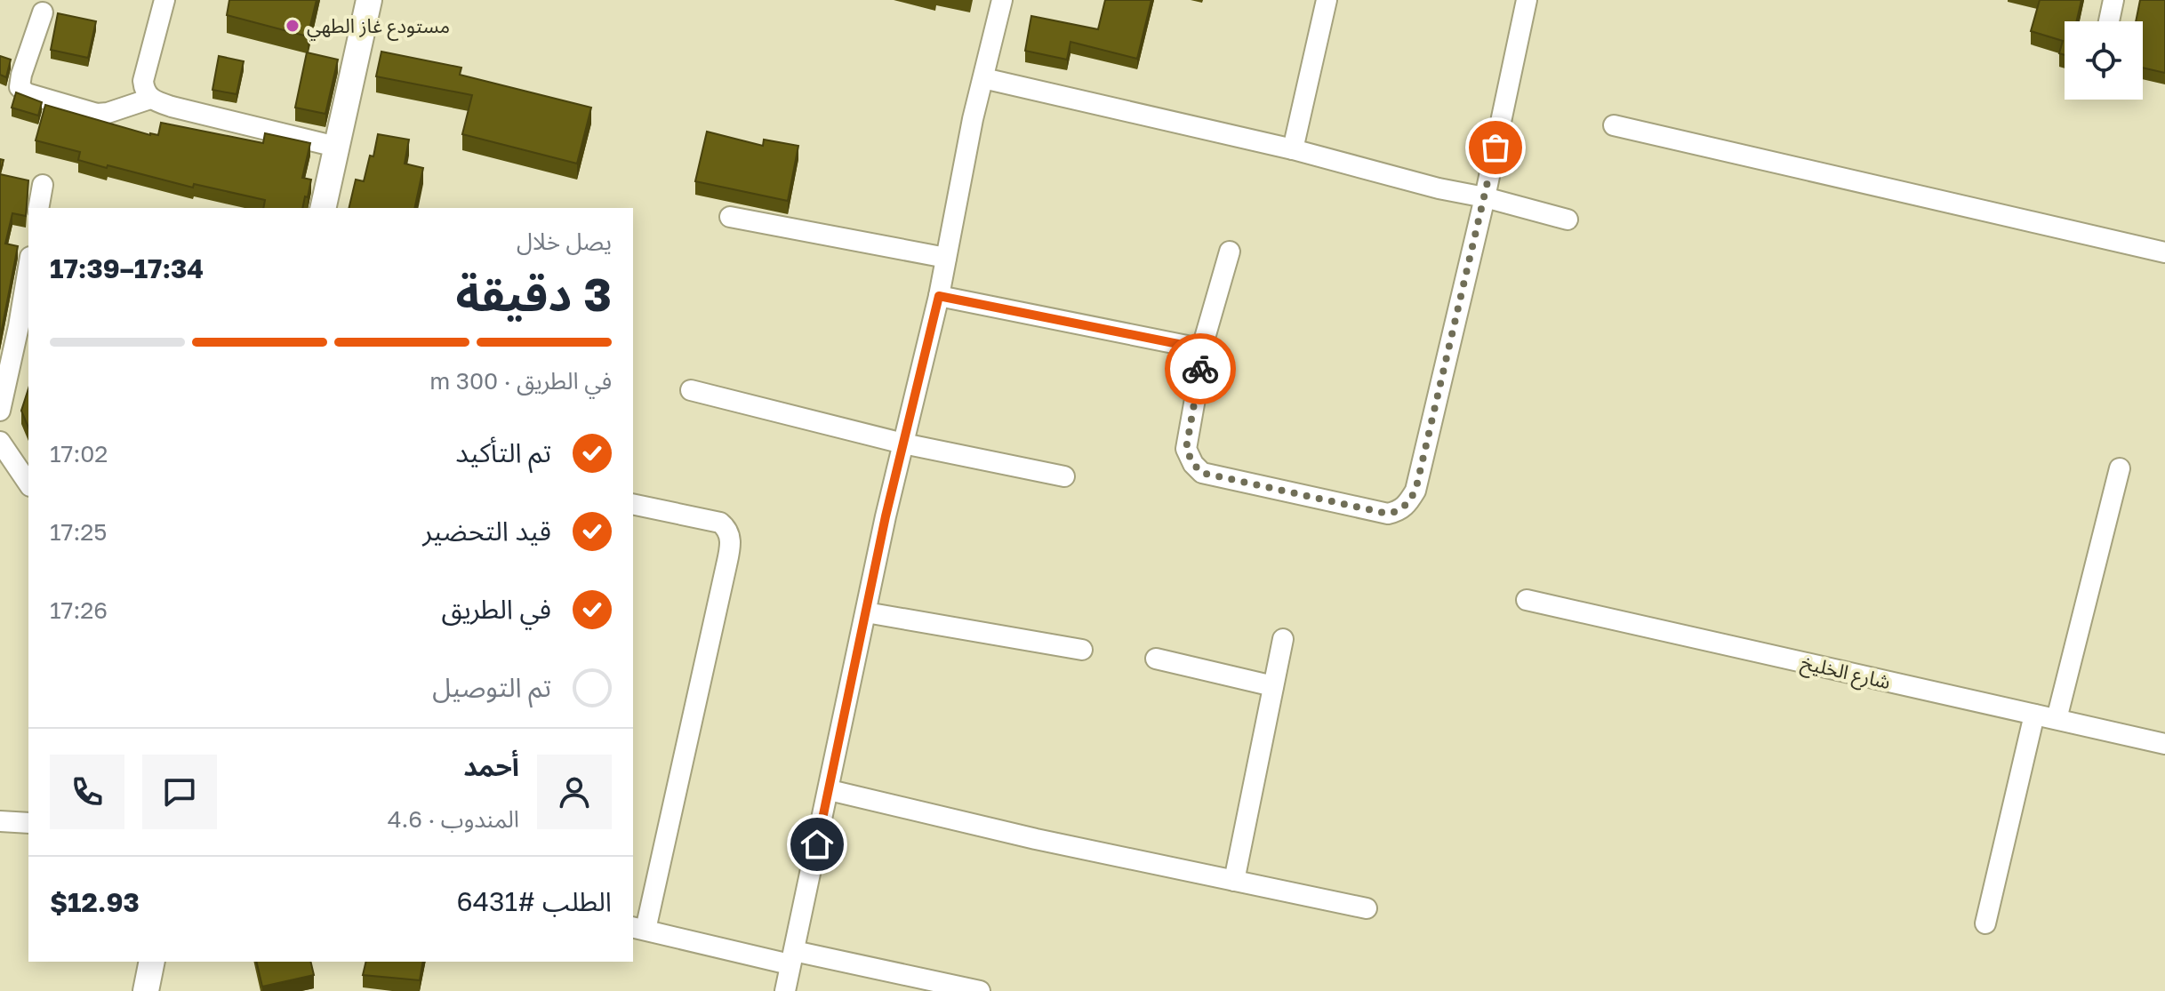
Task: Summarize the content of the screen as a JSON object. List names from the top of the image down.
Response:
{
  "streets": {
    "street": ["شارع الخليخ"]
  },
  "places": ["مستودع غاز الطهي"],
  "page": {
    "heading": ["3 دقيقة", "يصل خلال", "17:34–17:39"],
    "panel": [
      "أحمد",
      "المندوب · 4.6",
      "الطلب #6431",
      "$12.93"
    ],
    "bar": "في الطريق · 300 m",
    "list": [
      ["تم التأكيد", "17:02"],
      ["قيد التحضير", "17:25"],
      ["في الطريق", "17:26"],
      "تم التوصيل"
    ]
  }
}
